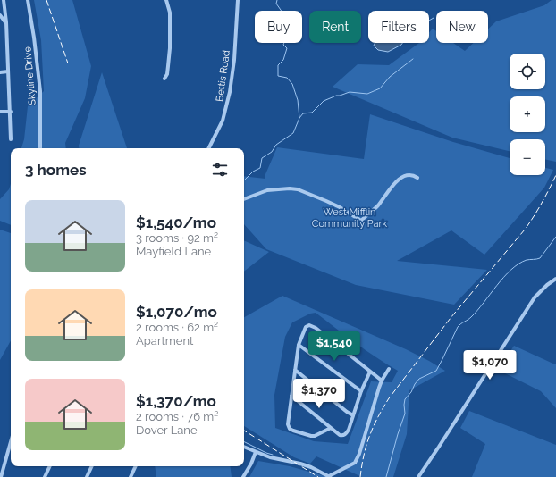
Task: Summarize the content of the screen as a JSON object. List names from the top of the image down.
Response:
{
  "streets": {
    "street": ["Skyline Drive", "Bettis Road"]
  },
  "parks": ["West Mifflin Community Park"],
  "page": {
    "chip": [
      "Buy",
      "Rent",
      "Filters",
      "New"
    ],
    "map_buttons": ["+", "−"],
    "heading": "3 homes",
    "list": [
      {
        "name": "$1,540/mo",
        "note": "3 rooms · 92 m² · Mayfield Lane"
      },
      {
        "name": "$1,070/mo",
        "note": "2 rooms · 62 m² · Apartment"
      },
      {
        "name": "$1,370/mo",
        "note": "2 rooms · 76 m² · Dover Lane"
      }
    ],
    "price": ["$1,540", "$1,070", "$1,370"]
  }
}
